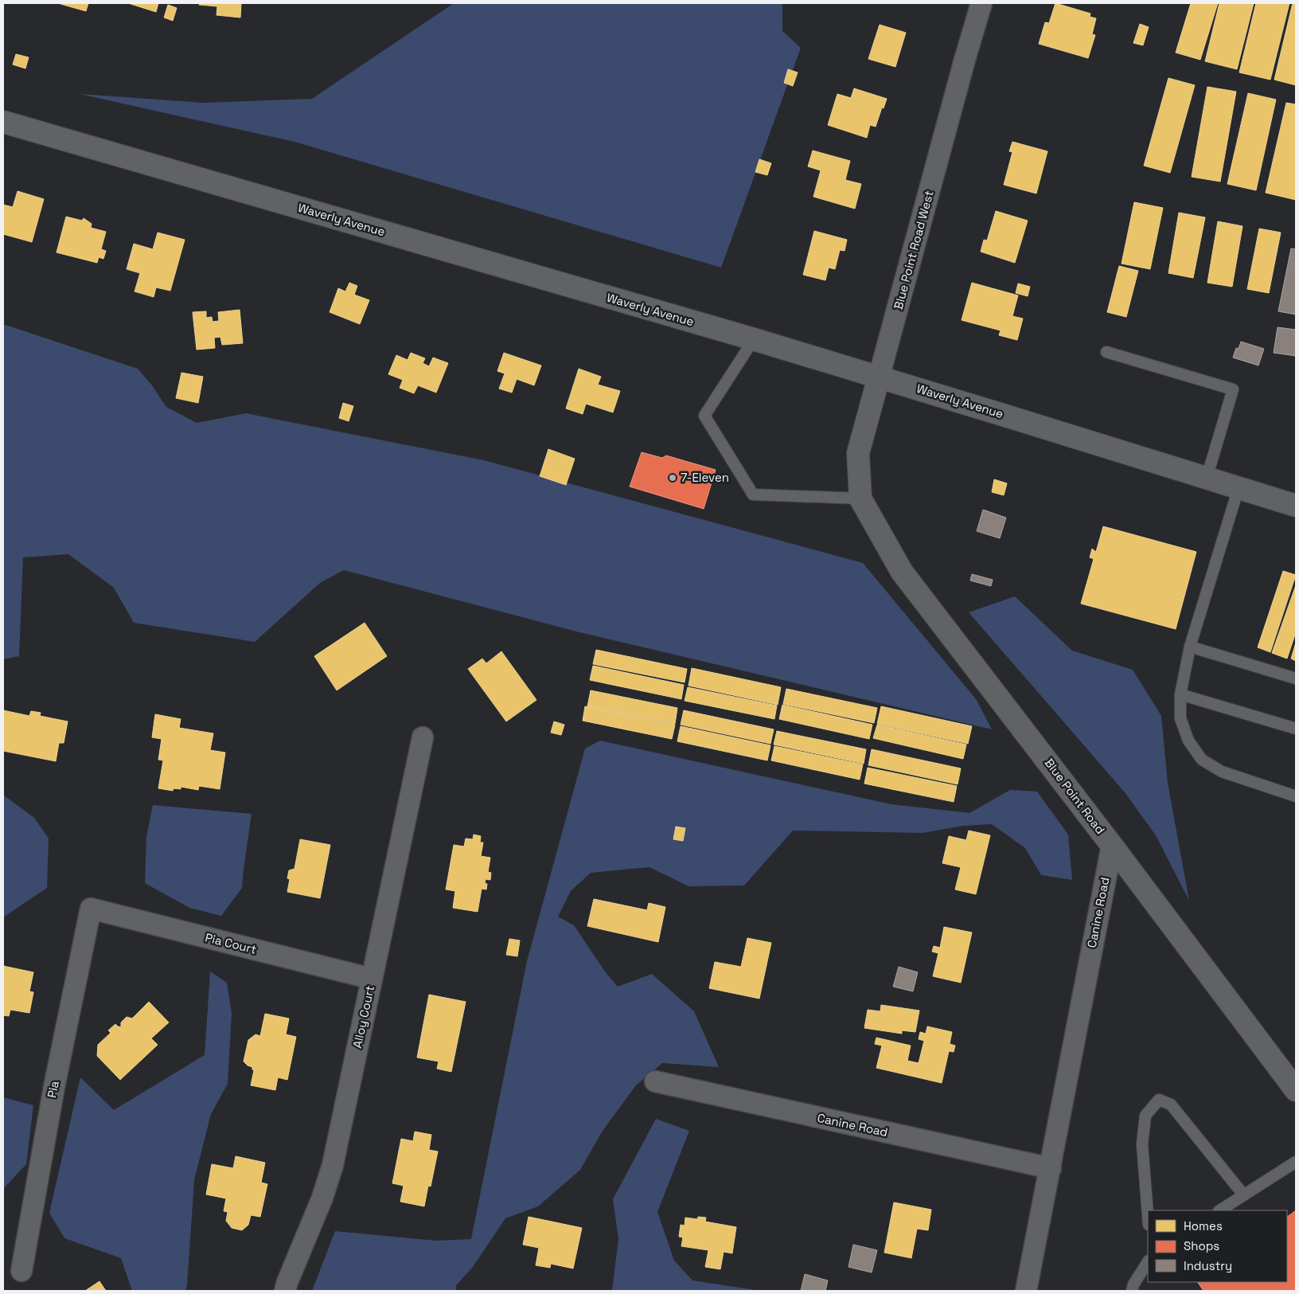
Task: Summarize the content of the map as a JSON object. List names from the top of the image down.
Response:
{
  "streets": {
    "street": [
      "Waverly Avenue",
      "Blue Point Road West",
      "Blue Point Road",
      "Canine Road",
      "Pia Court",
      "Alloy Court",
      "Pia"
    ]
  },
  "crossings": [
    ["Waverly Avenue", "Blue Point Road West"],
    ["Blue Point Road West", "Blue Point Road"],
    ["Blue Point Road", "Canine Road"],
    ["Pia Court", "Alloy Court"],
    ["Pia Court", "Pia"]
  ],
  "places": ["7-Eleven"],
  "legend": ["Homes", "Shops", "Industry"]
}
